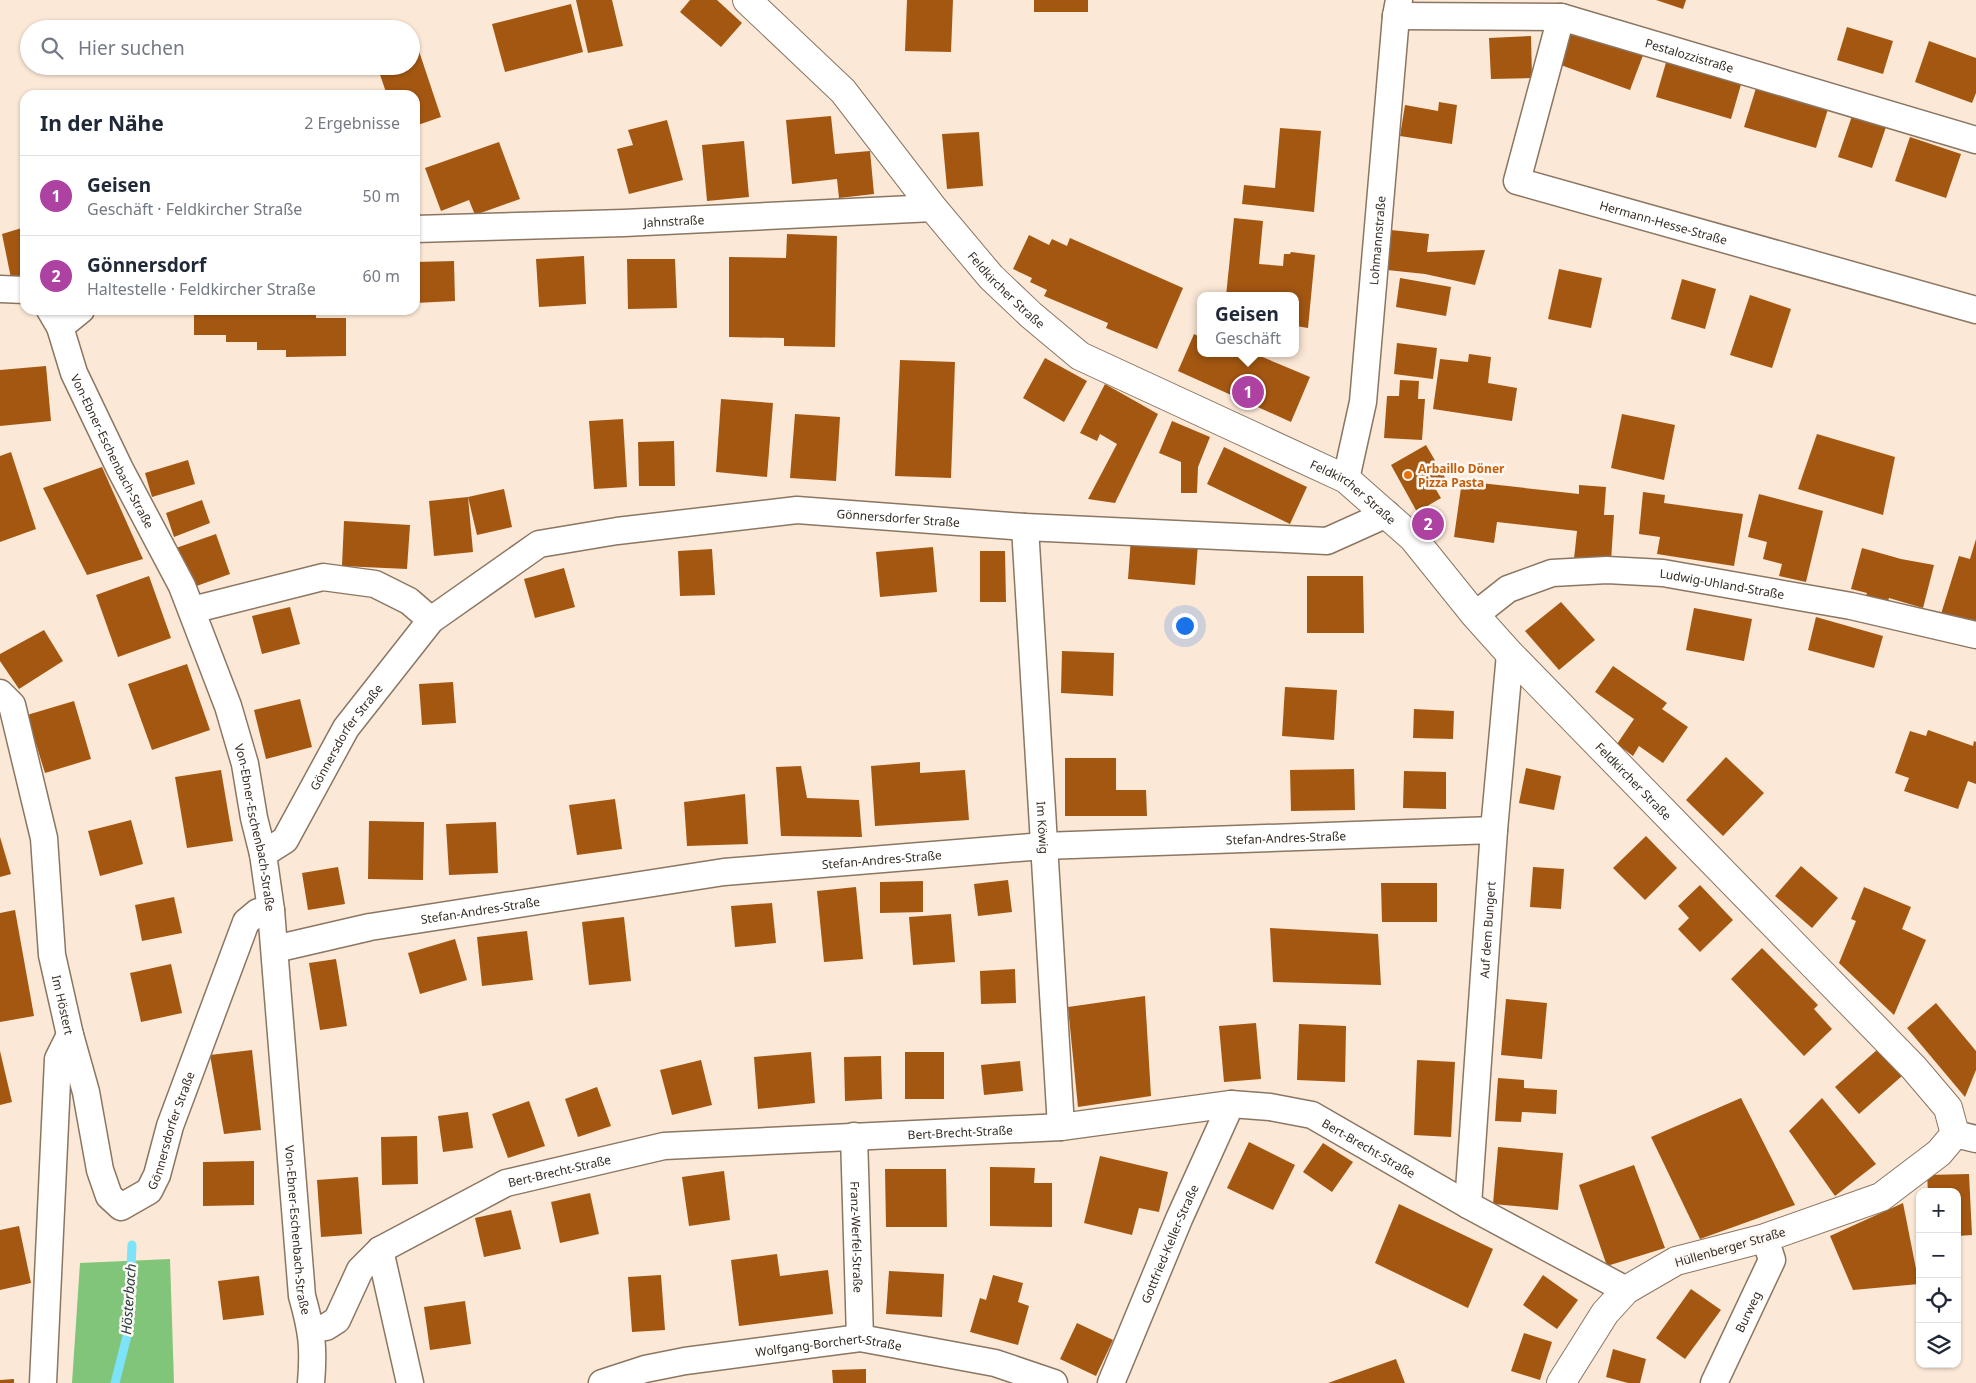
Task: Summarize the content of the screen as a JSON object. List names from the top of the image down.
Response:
{
  "streets": {
    "street": [
      "Pestalozzistraße",
      "Jahnstraße",
      "Hermann-Hesse-Straße",
      "Lohmannstraße",
      "Feldkircher Straße",
      "Von-Ebner-Eschenbach-Straße",
      "Gönnersdorfer Straße",
      "Ludwig-Uhland-Straße",
      "Im Köwig",
      "Stefan-Andres-Straße",
      "Auf dem Bungert",
      "Im Höstert",
      "Bert-Brecht-Straße",
      "Franz-Werfel-Straße",
      "Gottfried-Keller-Straße",
      "Hüllenberger Straße",
      "Burweg",
      "Wolfgang-Borchert-Straße"
    ]
  },
  "crossings": [
    ["Pestalozzistraße", "Hermann-Hesse-Straße"],
    ["Pestalozzistraße", "Lohmannstraße"],
    ["Jahnstraße", "Feldkircher Straße"],
    ["Lohmannstraße", "Feldkircher Straße"],
    ["Feldkircher Straße", "Gönnersdorfer Straße"],
    ["Feldkircher Straße", "Ludwig-Uhland-Straße"],
    ["Feldkircher Straße", "Auf dem Bungert"],
    ["Feldkircher Straße", "Hüllenberger Straße"],
    ["Von-Ebner-Eschenbach-Straße", "Gönnersdorfer Straße"],
    ["Von-Ebner-Eschenbach-Straße", "Stefan-Andres-Straße"],
    ["Von-Ebner-Eschenbach-Straße", "Bert-Brecht-Straße"],
    ["Gönnersdorfer Straße", "Im Köwig"],
    ["Gönnersdorfer Straße", "Im Höstert"],
    ["Im Köwig", "Stefan-Andres-Straße"],
    ["Im Köwig", "Bert-Brecht-Straße"],
    ["Stefan-Andres-Straße", "Auf dem Bungert"],
    ["Auf dem Bungert", "Bert-Brecht-Straße"],
    ["Bert-Brecht-Straße", "Franz-Werfel-Straße"],
    ["Bert-Brecht-Straße", "Gottfried-Keller-Straße"],
    ["Bert-Brecht-Straße", "Hüllenberger Straße"],
    ["Franz-Werfel-Straße", "Wolfgang-Borchert-Straße"],
    ["Hüllenberger Straße", "Burweg"]
  ],
  "water": ["Hösterbach"],
  "places": ["Arbaillo Döner Pizza Pasta"],
  "page": {
    "search": "Hier suchen",
    "heading": ["In der Nähe", "2 Ergebnisse"],
    "list": [
      {
        "mark": "1",
        "name": "Geisen",
        "note": "Geschäft · Feldkircher Straße",
        "value": "50 m"
      },
      {
        "mark": "2",
        "name": "Gönnersdorf",
        "note": "Haltestelle · Feldkircher Straße",
        "value": "60 m"
      }
    ],
    "popup": ["Geisen", "Geschäft"],
    "pins": ["1", "2"],
    "map_buttons": ["+", "−"]
  }
}
